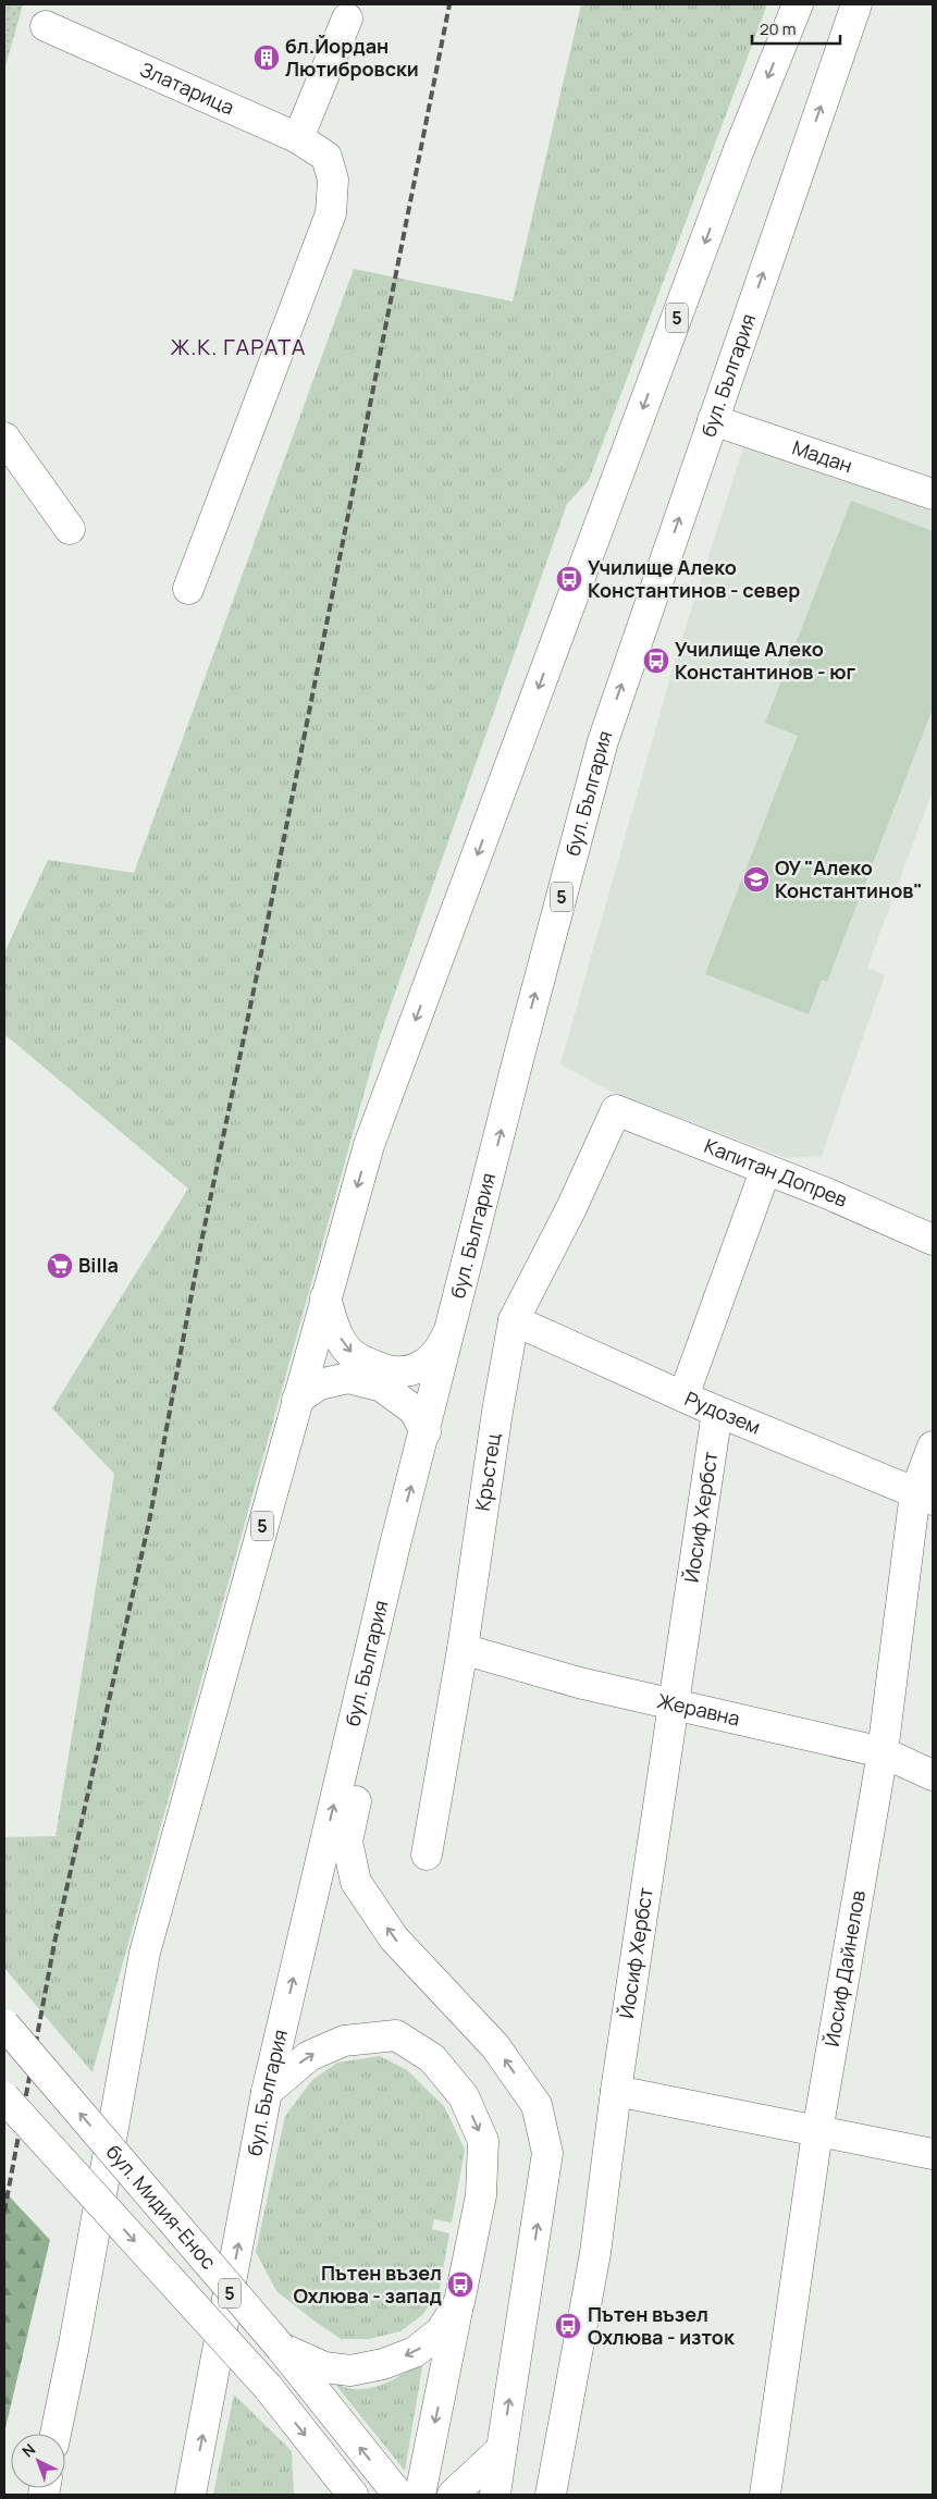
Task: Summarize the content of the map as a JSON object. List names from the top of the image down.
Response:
{
  "streets": {
    "main road": [
      "Златарица",
      "5",
      "бул. България",
      "Мадан",
      "Капитан Допрев",
      "Рудозем",
      "Кръстец",
      "Йосиф Хербст",
      "Жеравна",
      "Йосиф Дайнелов",
      "бул. Мидия-Енос"
    ]
  },
  "crossings": [
    ["бул. България", "Мадан"],
    ["Капитан Допрев", "Кръстец"],
    ["Рудозем", "Кръстец"],
    ["Рудозем", "Йосиф Хербст"],
    ["Рудозем", "Йосиф Дайнелов"],
    ["Кръстец", "Жеравна"],
    ["Йосиф Хербст", "Жеравна"],
    ["Жеравна", "Йосиф Дайнелов"]
  ],
  "districts": ["Ж.К. ГАРАТА"],
  "places": {
    "building": ["бл.Йордан Лютибровски"],
    "bus stop": [
      "Училище Алеко Константинов - север",
      "Училище Алеко Константинов - юг",
      "Пътен възел Охлюва - запад",
      "Пътен възел Охлюва - изток"
    ],
    "school or university": ["ОУ \"Алеко Константинов\""],
    "supermarket": ["Billa"]
  },
  "scale_bar": "20 m",
  "north": "top left"
}
